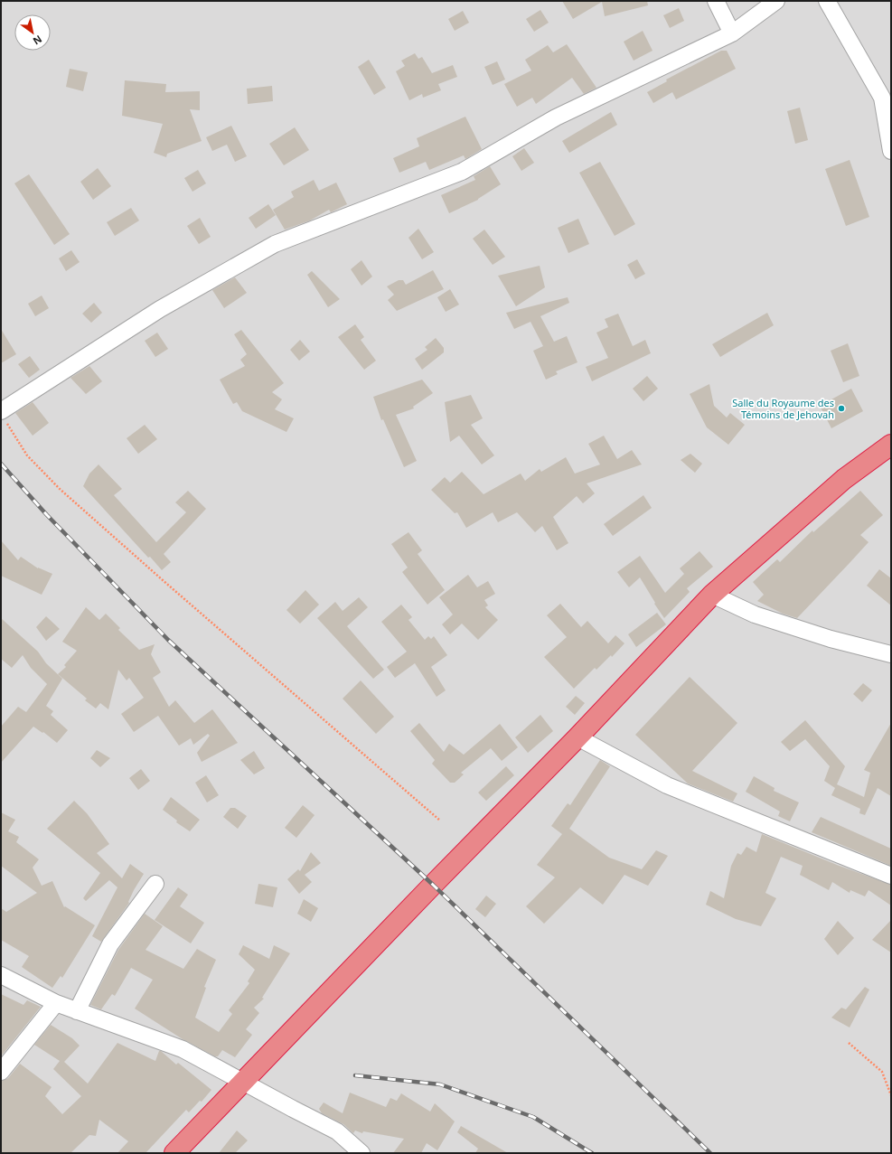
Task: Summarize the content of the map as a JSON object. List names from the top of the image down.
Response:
{
  "places": ["Salle du Royaume des Témoins de Jehovah"],
  "north": "bottom right"
}
